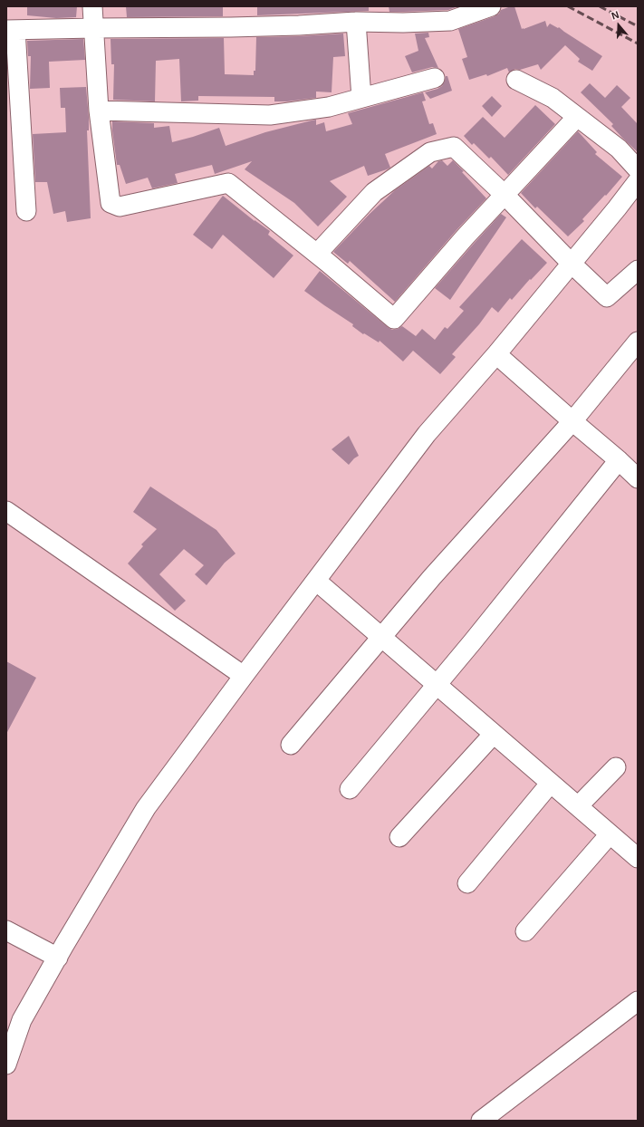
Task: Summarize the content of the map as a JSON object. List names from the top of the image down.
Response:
{
  "north": "top"
}
